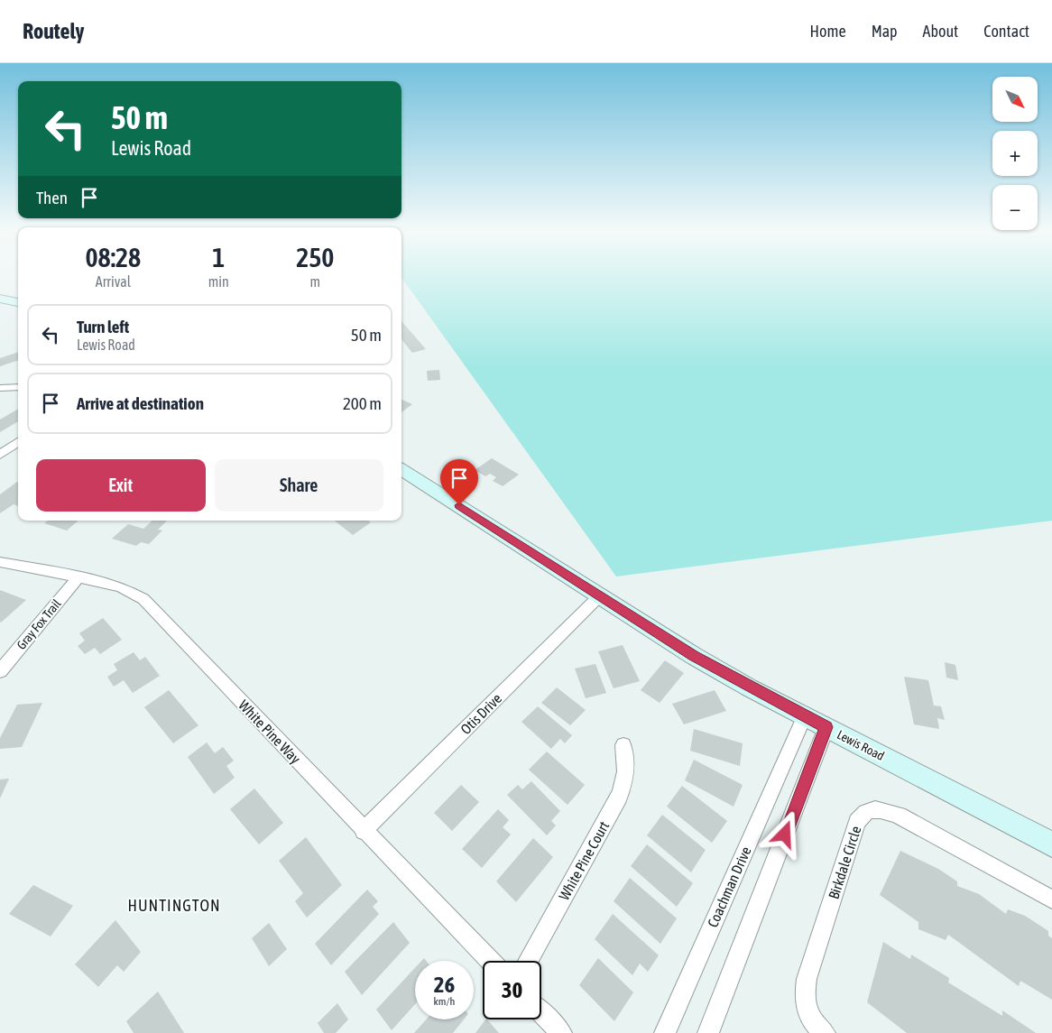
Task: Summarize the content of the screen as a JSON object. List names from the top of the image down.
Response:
{
  "streets": {
    "street": [
      "Gray Fox Trail",
      "Otis Drive",
      "White Pine Way",
      "Lewis Road",
      "White Pine Court",
      "Birkdale Circle",
      "Coachman Drive"
    ]
  },
  "crossings": [
    ["Gray Fox Trail", "White Pine Way"],
    ["Otis Drive", "White Pine Way"],
    ["Otis Drive", "Lewis Road"],
    ["Lewis Road", "Coachman Drive"]
  ],
  "districts": ["HUNTINGTON"],
  "north": "bottom right",
  "page": {
    "header": "Routely",
    "nav": [
      "Home",
      "Map",
      "About",
      "Contact"
    ],
    "map_buttons": ["+", "−"],
    "turn": ["50 m", "Lewis Road"],
    "then": "Then",
    "eta": [
      "08:28",
      "Arrival",
      "1",
      "min",
      "250",
      "m"
    ],
    "list": [
      {
        "name": "Turn left",
        "note": "Lewis Road",
        "value": "50 m"
      },
      {
        "name": "Arrive at destination",
        "value": "200 m"
      }
    ],
    "buttons": ["Exit", "Share"],
    "speed": "26 km/h",
    "limit": "30"
  }
}
